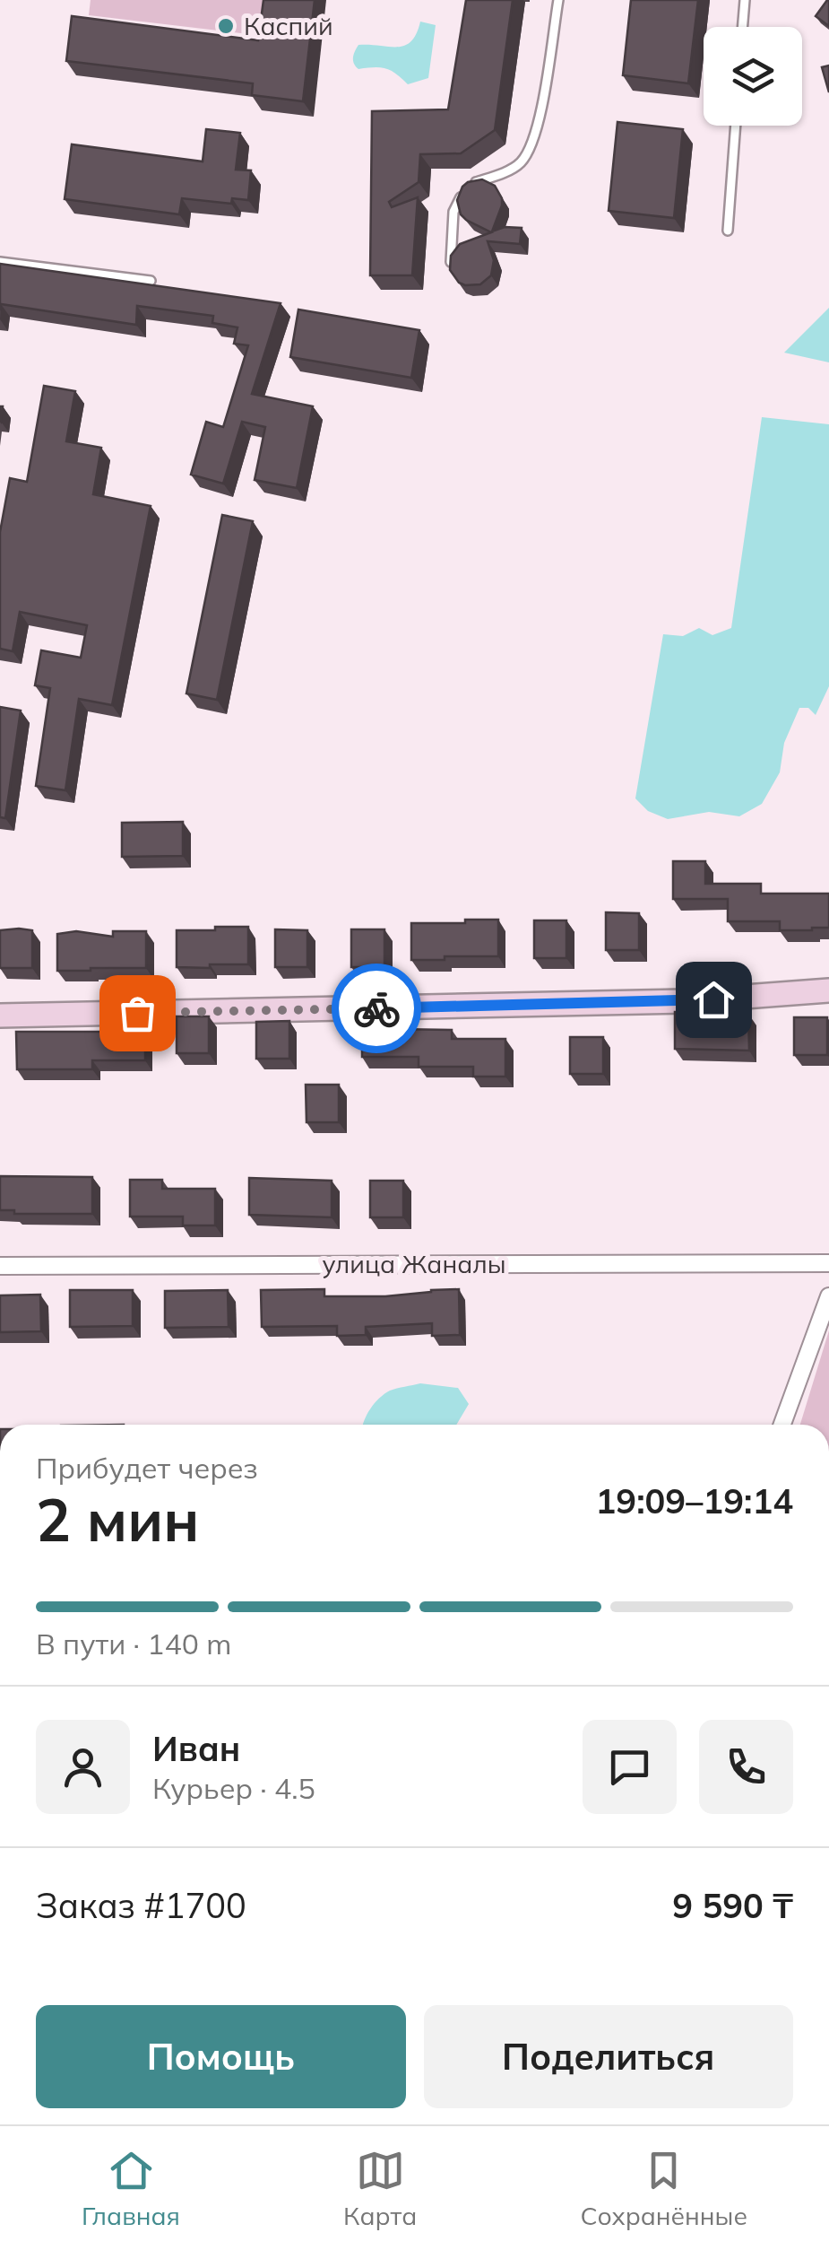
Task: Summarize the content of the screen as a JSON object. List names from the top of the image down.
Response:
{
  "streets": {
    "street": ["улица Жаналы"]
  },
  "places": ["Каспий"],
  "page": {
    "heading": ["2 мин", "Прибудет через", "19:09–19:14"],
    "panel": [
      "Иван",
      "Курьер · 4.5",
      "Заказ #1700",
      "9 590 ₸"
    ],
    "bar": "В пути · 140 m",
    "buttons": ["Помощь", "Поделиться"],
    "tabs": ["Главная", "Карта", "Сохранённые"]
  }
}
